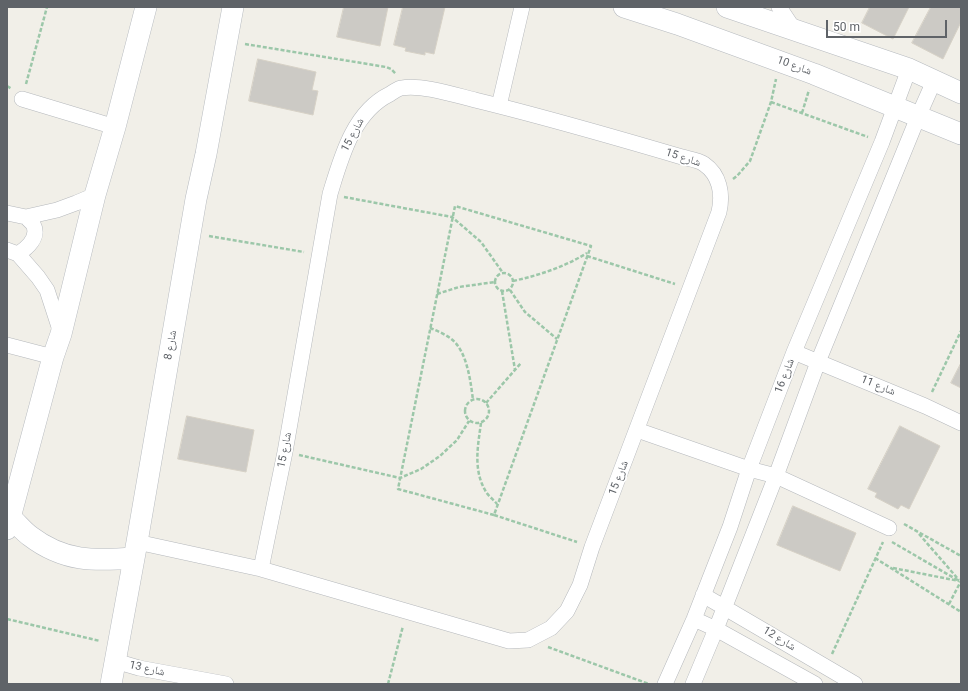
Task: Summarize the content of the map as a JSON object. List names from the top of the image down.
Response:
{
  "streets": {
    "street": [
      "شارع 10",
      "شارع 15",
      "شارع 8",
      "شارع 16",
      "شارع 11",
      "شارع 12",
      "شارع 13"
    ]
  },
  "crossings": [
    ["شارع 10", "شارع 16"],
    ["شارع 15", "شارع 8"],
    ["شارع 8", "شارع 13"],
    ["شارع 16", "شارع 11"],
    ["شارع 16", "شارع 12"]
  ],
  "scale_bar": "50 m"
}
